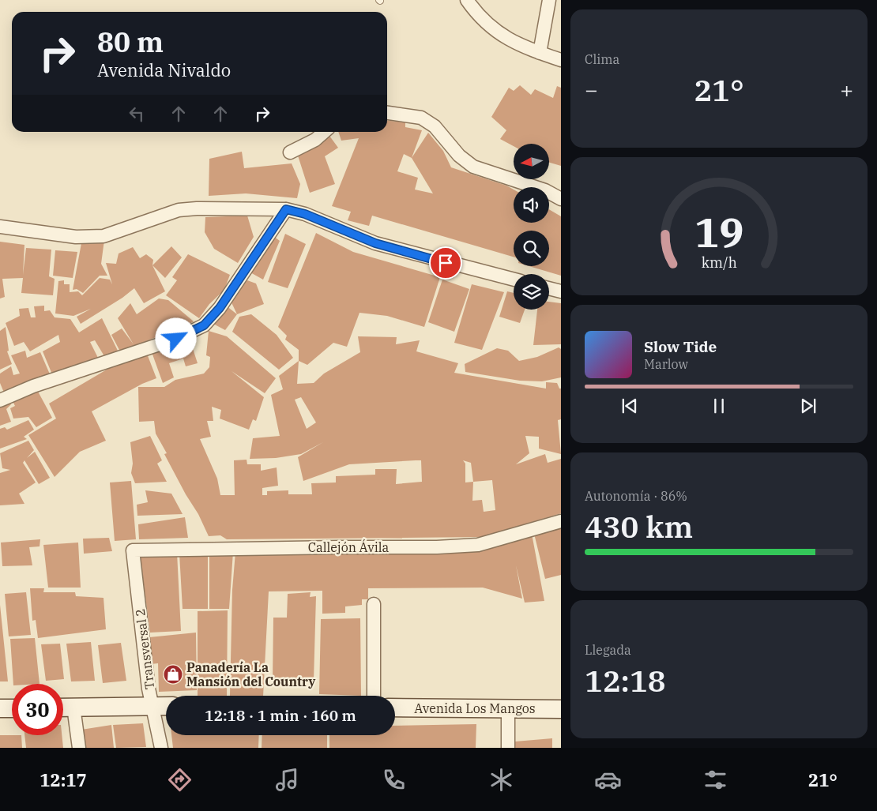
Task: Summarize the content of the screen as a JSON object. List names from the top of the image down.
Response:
{
  "streets": {
    "street": ["Callejón Ávila", "Transversal 2", "Avenida Los Mangos"]
  },
  "crossings": [
    ["Callejón Ávila", "Transversal 2"]
  ],
  "places": {
    "shop": ["Panadería La Mansión del Country"]
  },
  "north": "left",
  "page": {
    "tile": [
      "Clima",
      ["Autonomía · 86%", "430 km"],
      ["Llegada", "12:18"]
    ],
    "turn": ["80 m", "Avenida Nivaldo"],
    "heat": ["−", "21°", "+"],
    "song": ["Slow Tide", "Marlow"],
    "limit": "30",
    "trip": "12:18 · 1 min · 160 m",
    "tabs": ["12:17", "21°"],
    "gauge": ["19", "km/h"]
  }
}
